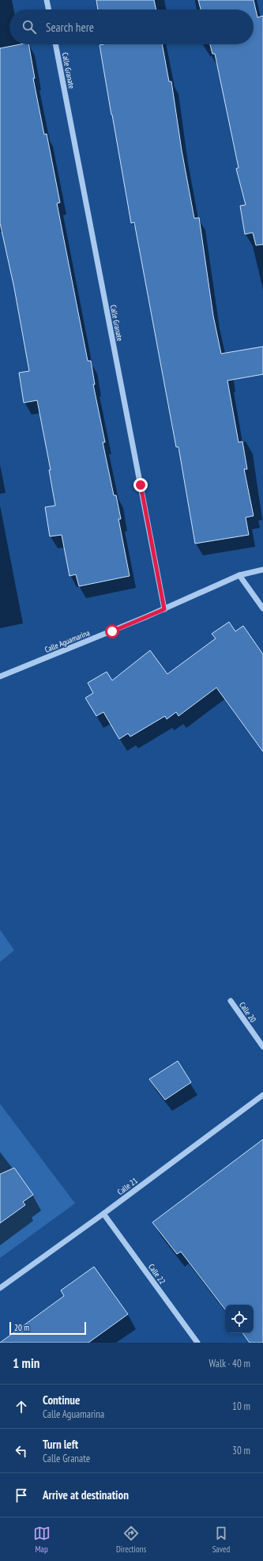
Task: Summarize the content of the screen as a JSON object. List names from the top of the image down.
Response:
{
  "streets": {
    "street": [
      "Calle Granate",
      "Calle Aguamarina",
      "Calle 20",
      "Calle 21",
      "Calle 22"
    ]
  },
  "crossings": [
    ["Calle Granate", "Calle Aguamarina"],
    ["Calle 21", "Calle 22"]
  ],
  "scale_bar": "20 m",
  "page": {
    "search": "Search here",
    "scale": "20 m",
    "heading": ["1 min", "Walk · 40 m"],
    "list": [
      ["Continue", "Calle Aguamarina", "10 m"],
      ["Turn left", "Calle Granate", "30 m"],
      "Arrive at destination"
    ],
    "nav": ["Map", "Directions", "Saved"]
  }
}
